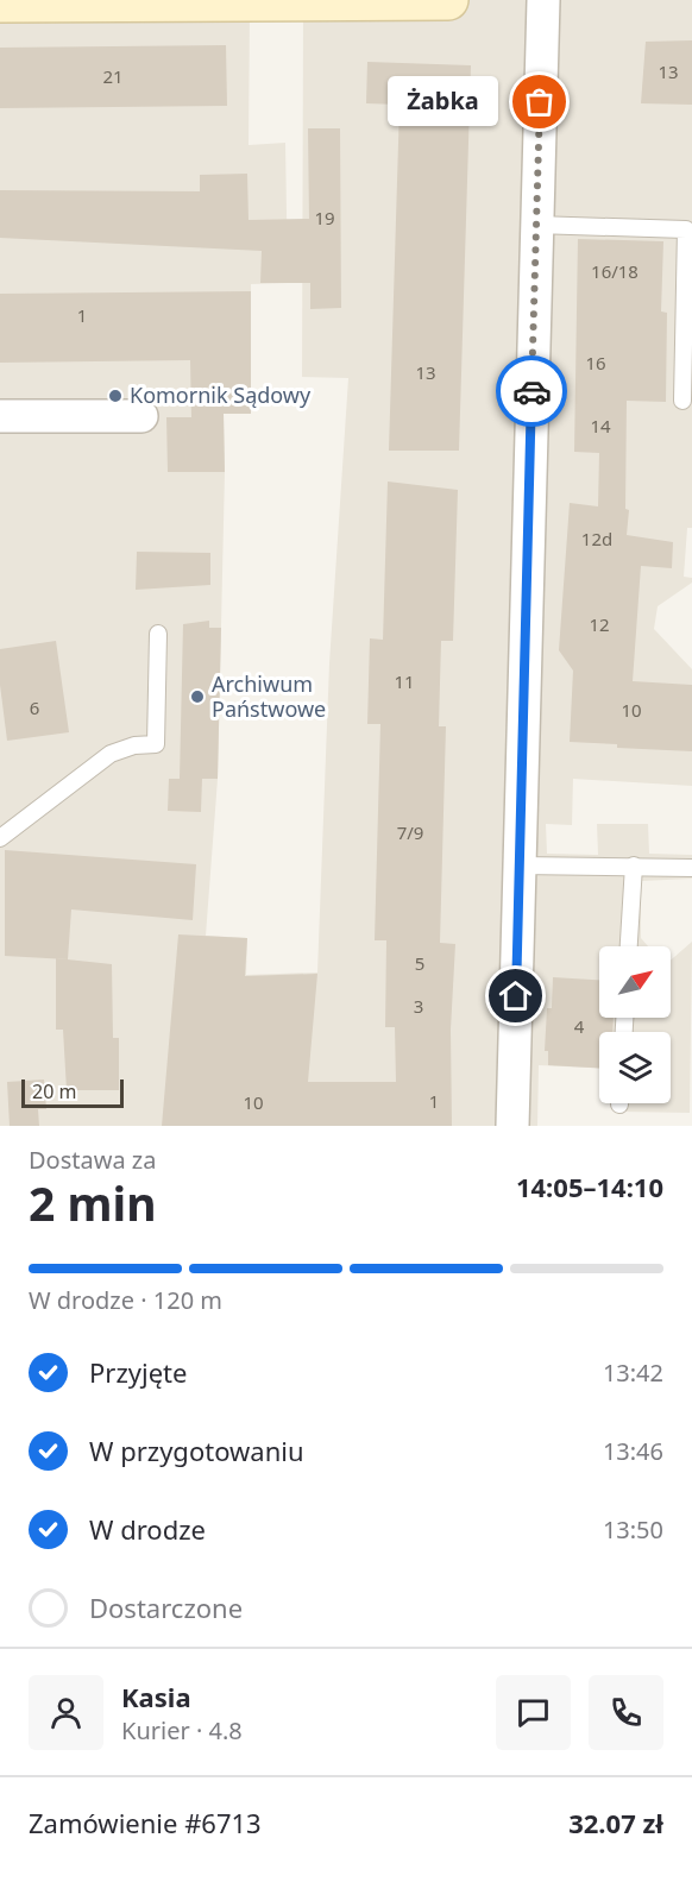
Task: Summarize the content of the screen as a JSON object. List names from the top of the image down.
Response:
{
  "places": ["Żabka", "Komornik Sądowy", "Archiwum Państwowe"],
  "house_numbers": [
    "13",
    "21",
    "19",
    "16/18",
    "1",
    "16",
    "13",
    "14",
    "12d",
    "12",
    "11",
    "6",
    "10",
    "7/9",
    "5",
    "3",
    "4",
    "1",
    "10"
  ],
  "scale_bar": "20 m",
  "north": "top right",
  "page": {
    "bubble": "Żabka",
    "scale": "20 m",
    "heading": ["2 min", "Dostawa za", "14:05–14:10"],
    "panel": [
      "Kasia",
      "Kurier · 4.8",
      "Zamówienie #6713",
      "32.07 zł"
    ],
    "bar": "W drodze · 120 m",
    "list": [
      ["Przyjęte", "13:42"],
      ["W przygotowaniu", "13:46"],
      ["W drodze", "13:50"],
      "Dostarczone"
    ]
  }
}
